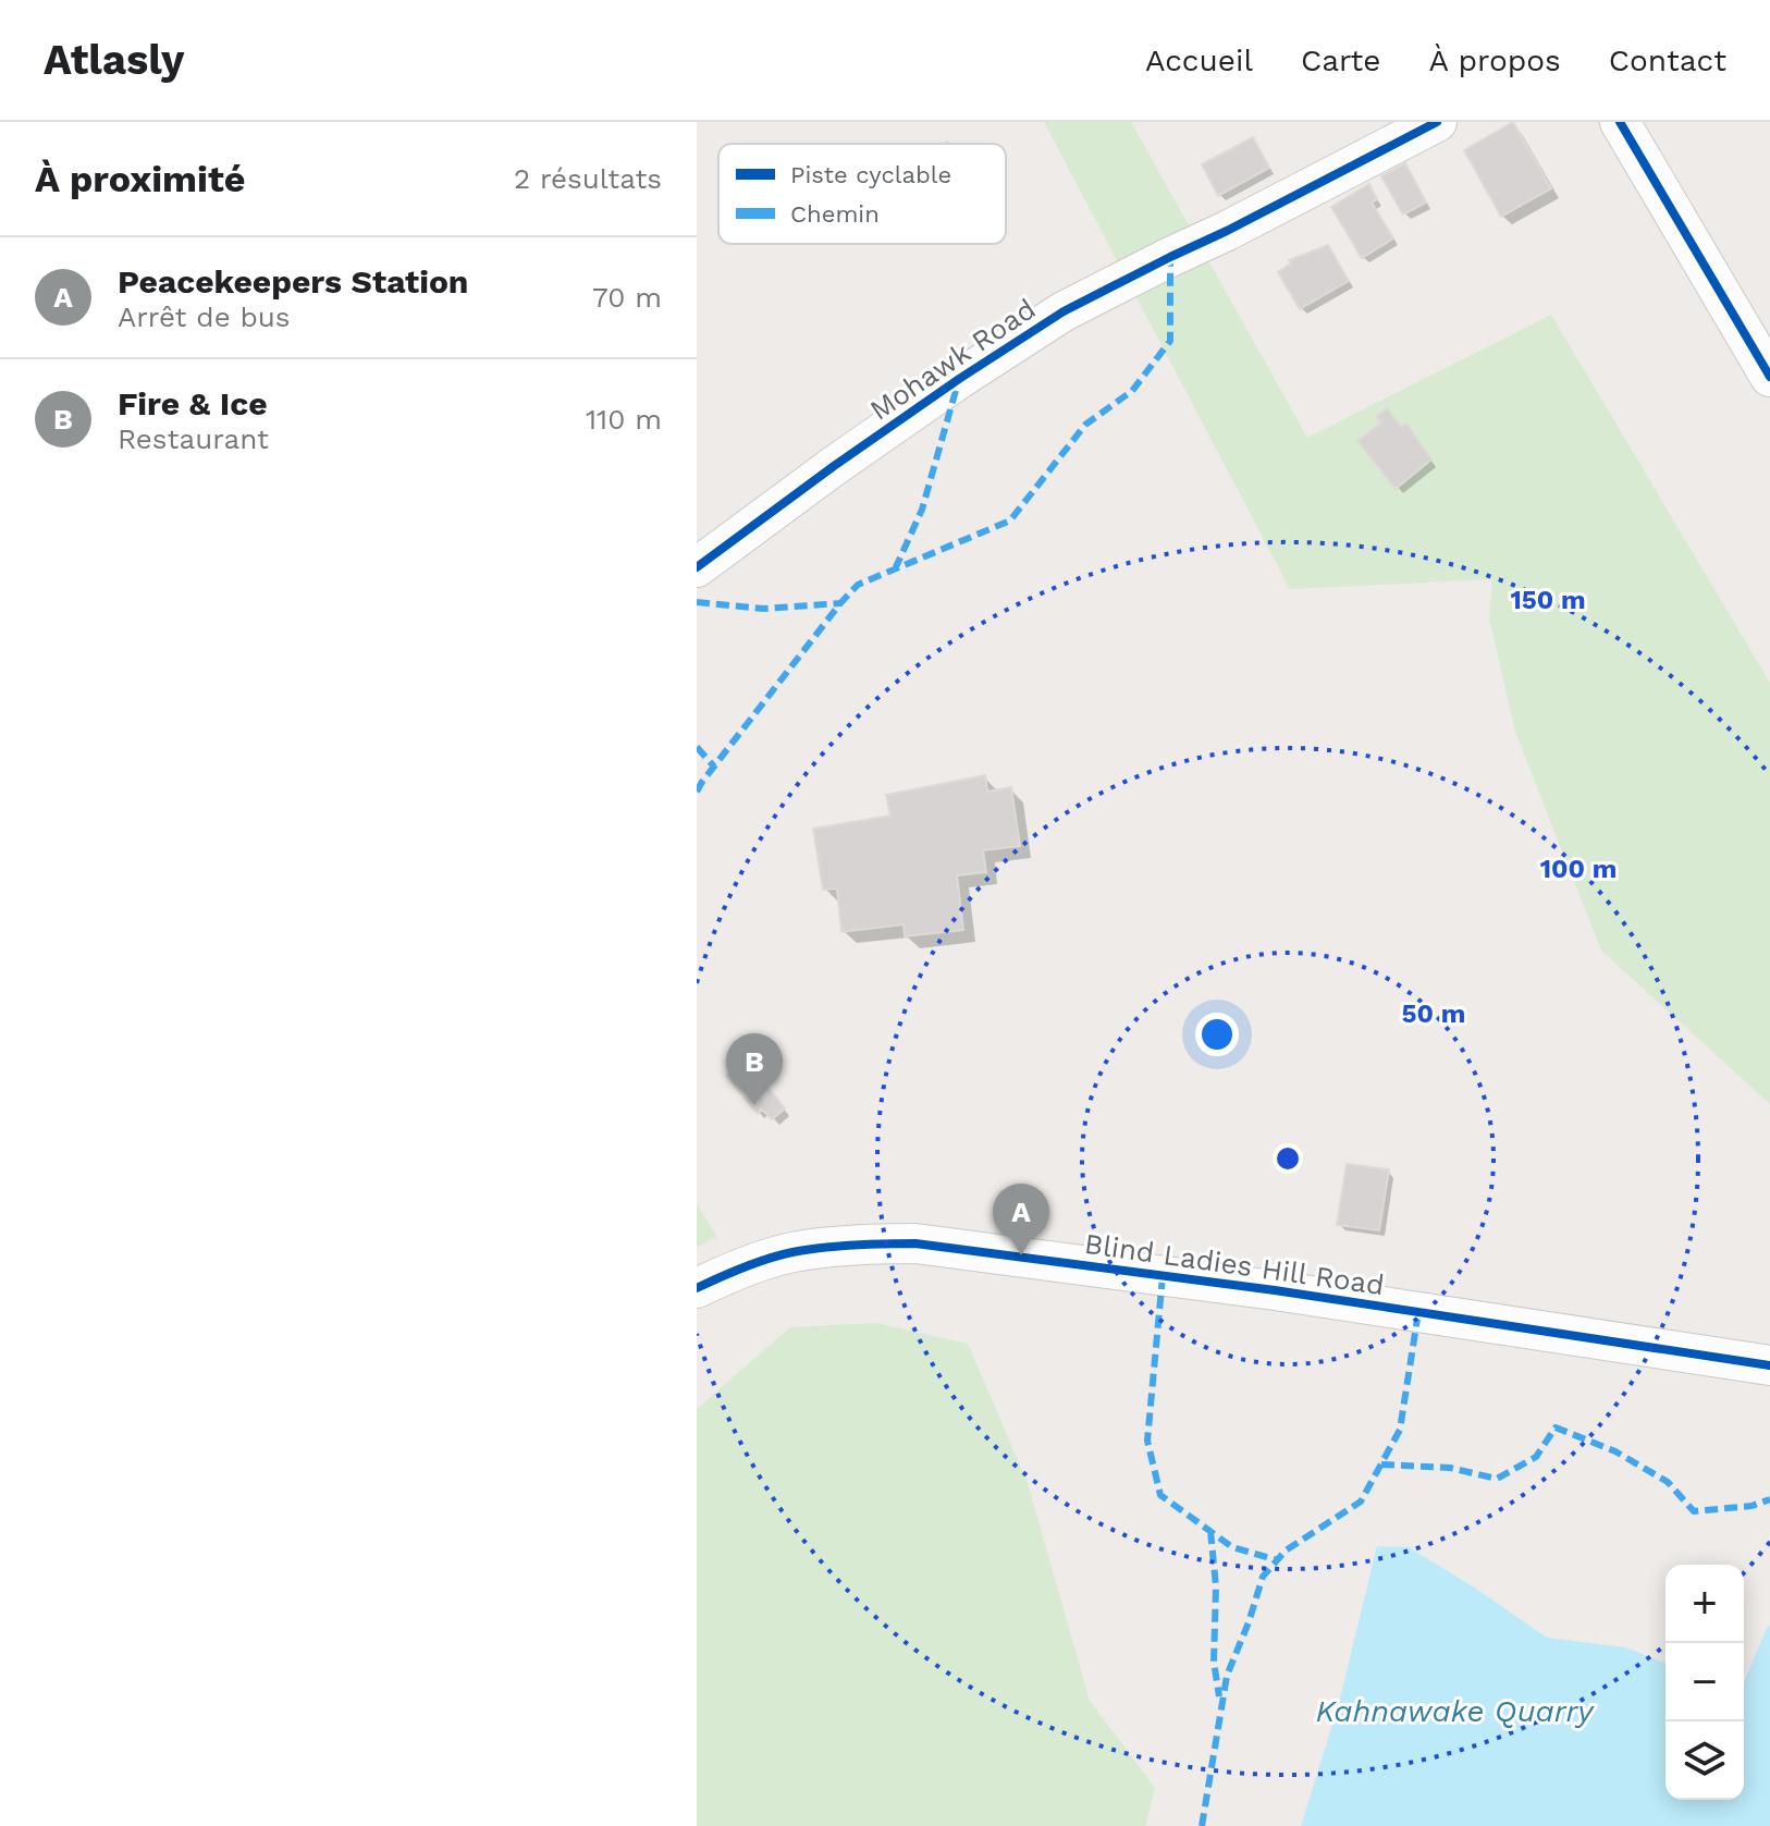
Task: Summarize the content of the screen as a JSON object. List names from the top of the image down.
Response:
{
  "streets": {
    "street": ["Mohawk Road", "Blind Ladies Hill Road"]
  },
  "water": ["Kahnawake Quarry"],
  "legend": ["Piste cyclable", "Chemin"],
  "page": {
    "header": "Atlasly",
    "nav": [
      "Accueil",
      "Carte",
      "À propos",
      "Contact"
    ],
    "heading": ["À proximité", "2 résultats"],
    "list": [
      {
        "mark": "A",
        "name": "Peacekeepers Station",
        "note": "Arrêt de bus",
        "value": "70 m"
      },
      {
        "mark": "B",
        "name": "Fire & Ice",
        "note": "Restaurant",
        "value": "110 m"
      }
    ],
    "pins": ["B", "A"],
    "map_buttons": ["+", "−"]
  },
  "rings": ["150 m", "100 m", "50 m"]
}
